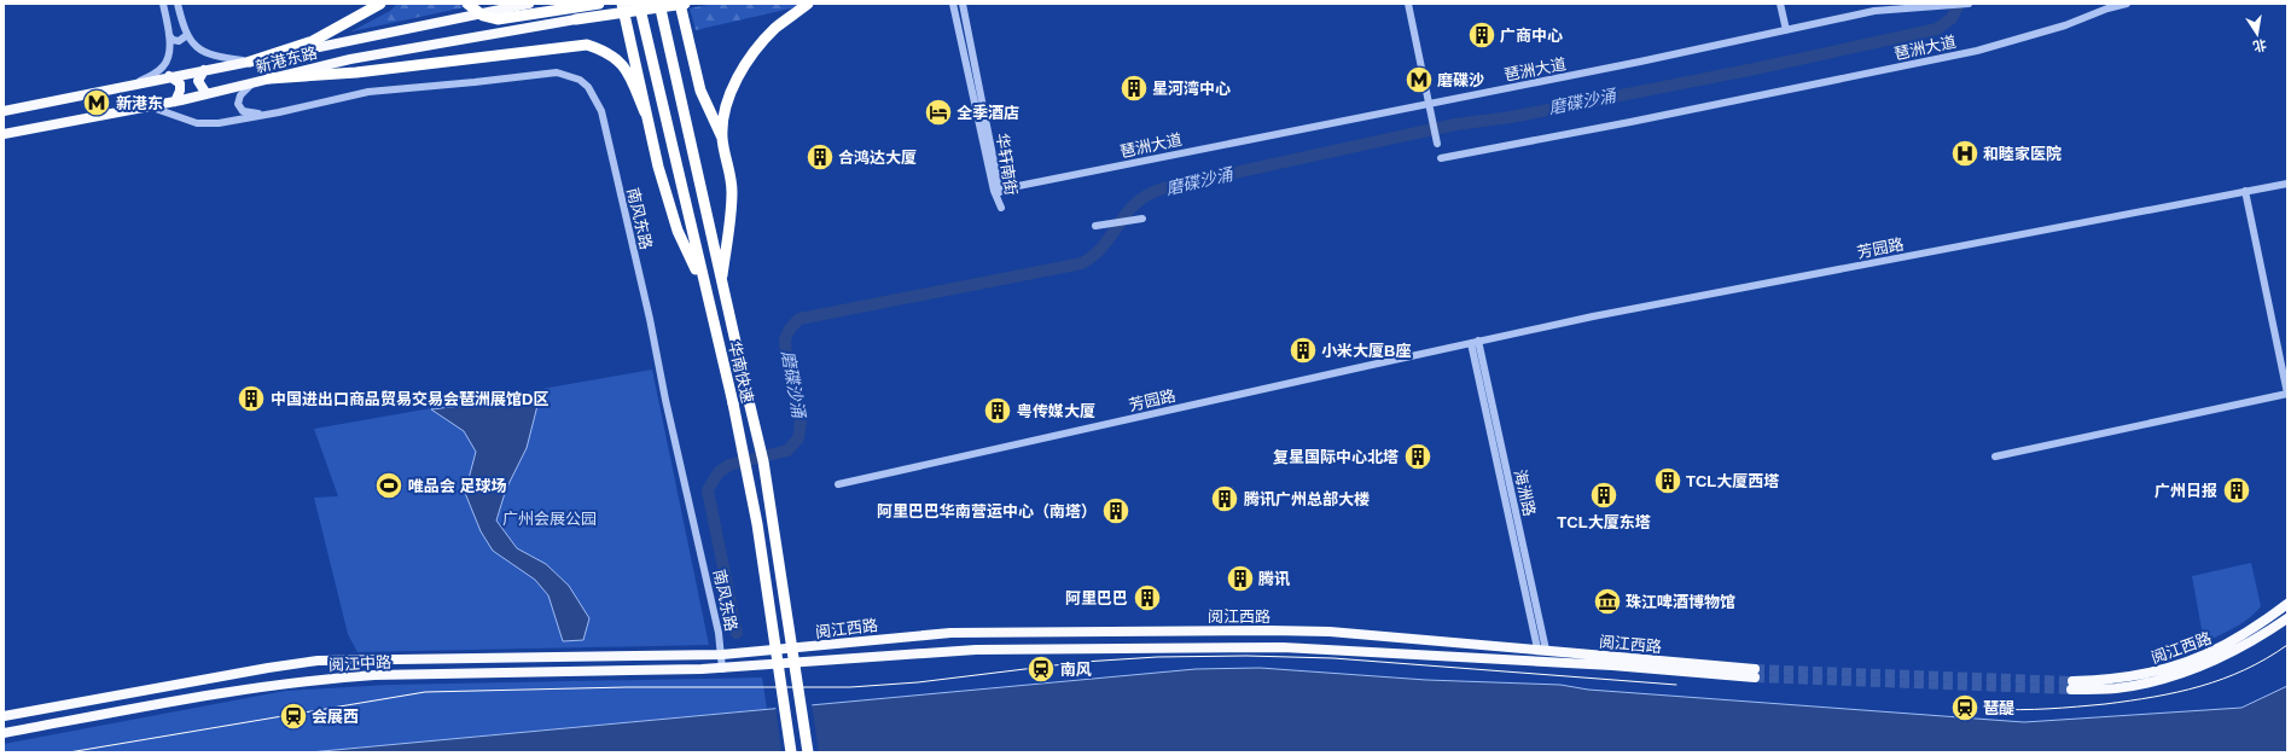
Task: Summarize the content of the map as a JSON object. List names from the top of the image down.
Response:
{
  "streets": {
    "highway": ["华南快速"],
    "main road": ["新港东路", "阅江西路", "阅江中路"],
    "street": [
      "琶洲大道",
      "华轩南街",
      "南风东路",
      "芳园路",
      "海洲路"
    ]
  },
  "crossings": [
    ["琶洲大道", "华轩南街"],
    ["新港东路", "华南快速"],
    ["南风东路", "阅江西路"],
    ["南风东路", "阅江中路"],
    ["芳园路", "海洲路"],
    ["海洲路", "阅江西路"],
    ["阅江西路", "阅江中路"]
  ],
  "water": ["磨碟沙涌"],
  "parks": ["广州会展公园"],
  "places": {
    "building": [
      "广商中心",
      "星河湾中心",
      "合鸿达大厦",
      "小米大厦B座",
      "中国进出口商品贸易交易会琶洲展馆D区",
      "粤传媒大厦",
      "复星国际中心北塔",
      "TCL大厦西塔",
      "广州日报",
      "TCL大厦东塔",
      "腾讯广州总部大楼",
      "阿里巴巴华南营运中心（南塔）",
      "腾讯",
      "阿里巴巴"
    ],
    "metro station": ["磨碟沙", "新港东"],
    "hotel": ["全季酒店"],
    "hospital": ["和睦家医院"],
    "sports": ["唯品会 足球场"],
    "museum": ["珠江啤酒博物馆"],
    "station": ["南风", "琶醍", "会展西"]
  },
  "north": "bottom"
}
